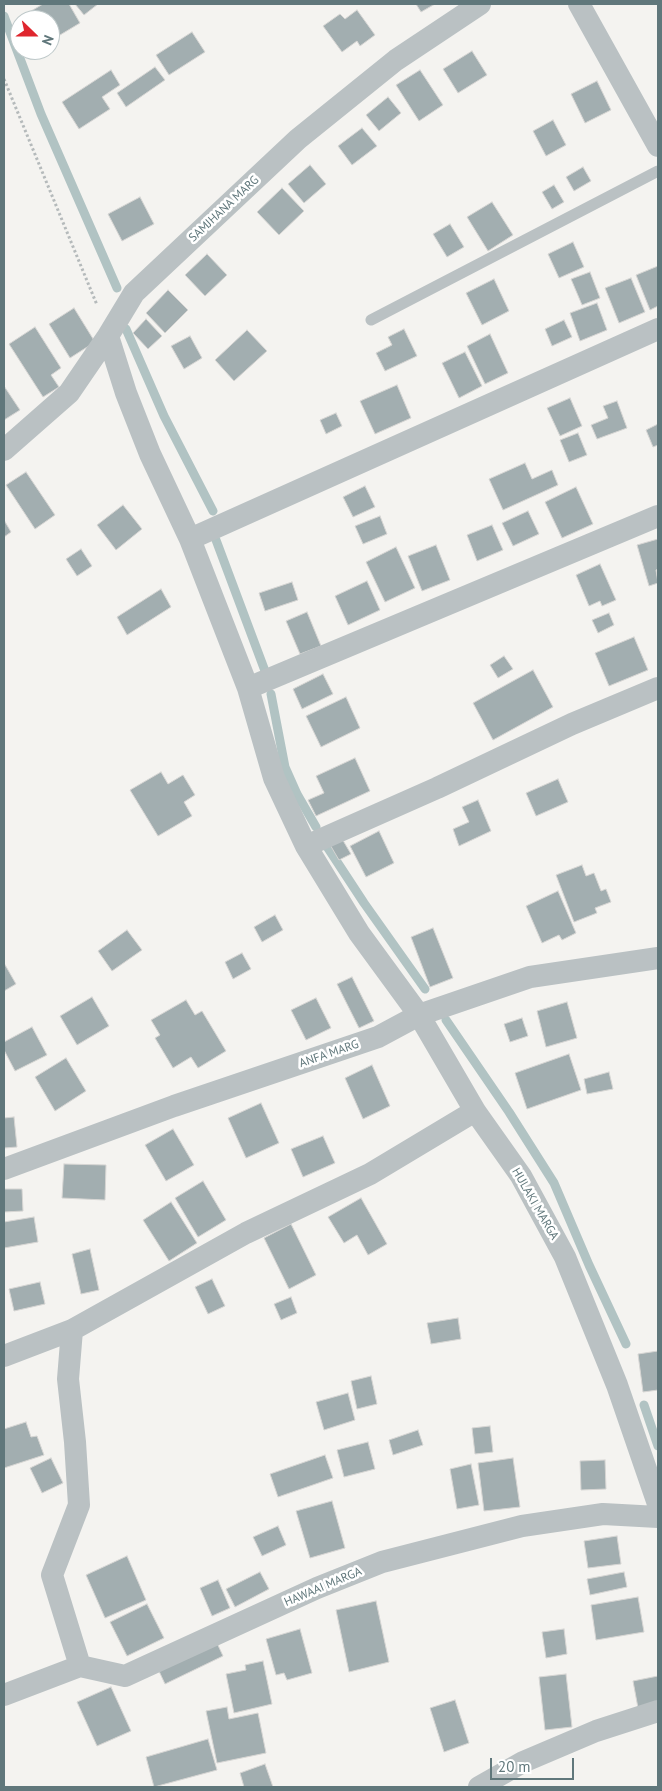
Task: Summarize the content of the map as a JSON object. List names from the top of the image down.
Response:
{
  "streets": {
    "street": [
      "SAMJHANA MARG",
      "ANFA MARG",
      "HULAKI MARGA",
      "HAWAAI MARGA"
    ]
  },
  "crossings": [
    ["SAMJHANA MARG", "HULAKI MARGA"],
    ["ANFA MARG", "HULAKI MARGA"]
  ],
  "scale_bar": "20 m",
  "north": "right"
}
